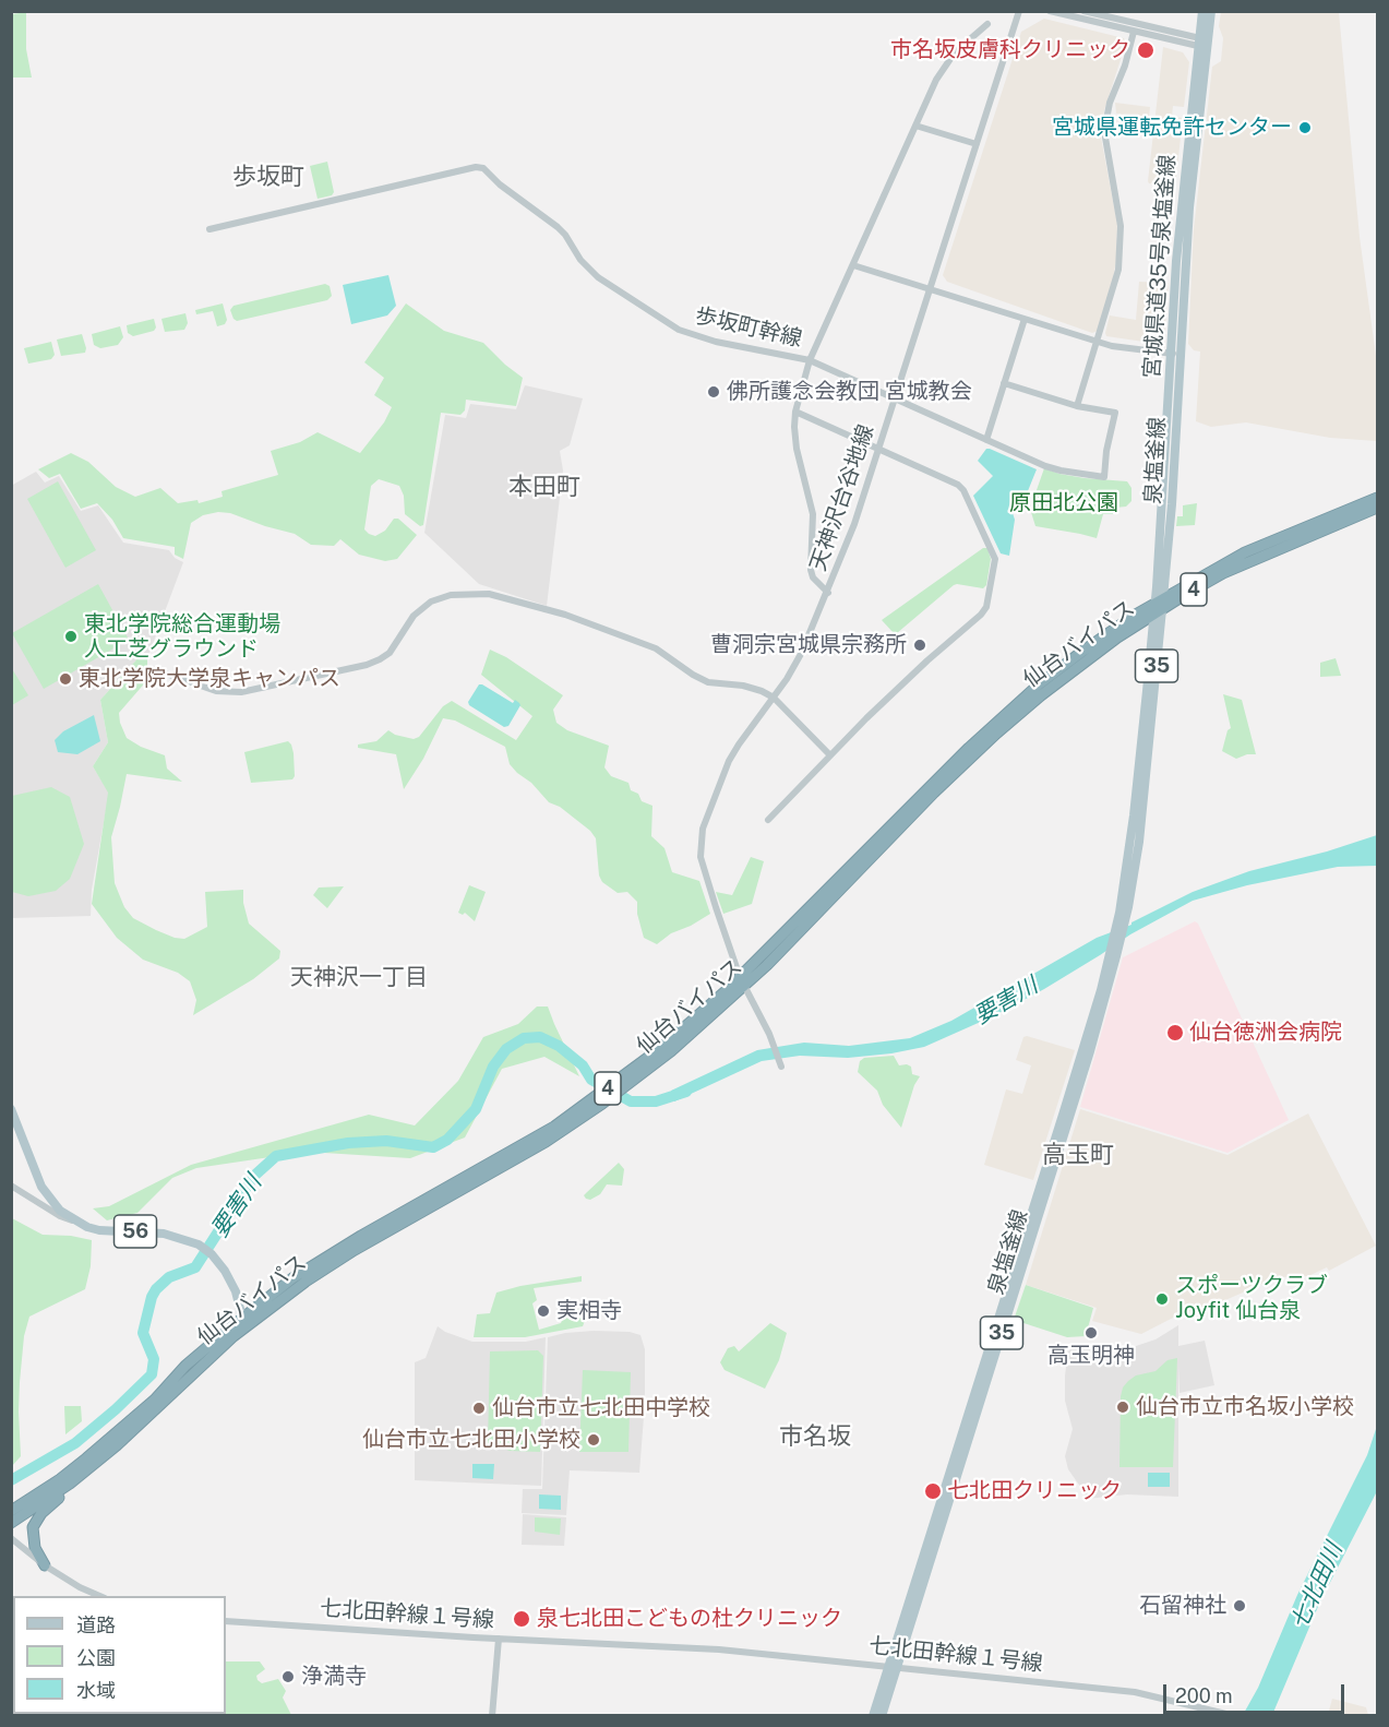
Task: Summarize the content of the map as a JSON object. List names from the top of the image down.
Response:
{
  "streets": {
    "highway": ["4", "仙台バイパス"],
    "main road": [
      "宮城県道35号泉塩釜線",
      "泉塩釜線",
      "35",
      "56"
    ],
    "street": ["歩坂町幹線", "天神沢台谷地線", "七北田幹線１号線"]
  },
  "crossings": [
    ["宮城県道35号泉塩釜線", "泉塩釜線"],
    ["宮城県道35号泉塩釜線", "仙台バイパス"],
    ["宮城県道35号泉塩釜線", "35"],
    ["歩坂町幹線", "天神沢台谷地線"],
    ["泉塩釜線", "仙台バイパス"],
    ["泉塩釜線", "35"],
    ["泉塩釜線", "七北田幹線１号線"],
    ["天神沢台谷地線", "仙台バイパス"],
    ["仙台バイパス", "56"],
    ["35", "七北田幹線１号線"]
  ],
  "districts": [
    "歩坂町",
    "本田町",
    "天神沢一丁目",
    "高玉町",
    "市名坂"
  ],
  "water": ["要害川", "七北田川"],
  "parks": ["原田北公園"],
  "places": [
    "市名坂皮膚科クリニック",
    "宮城県運転免許センター",
    "佛所護念会教団 宮城教会",
    "東北学院総合運動場 人工芝グラウンド",
    "曹洞宗宮城県宗務所",
    "東北学院大学泉キャンパス",
    "仙台徳洲会病院",
    "スポーツクラブ Joyfit 仙台泉",
    "実相寺",
    "高玉明神",
    "仙台市立市名坂小学校",
    "仙台市立七北田中学校",
    "仙台市立七北田小学校",
    "七北田クリニック",
    "石留神社",
    "泉七北田こどもの杜クリニック",
    "浄満寺"
  ],
  "legend": ["道路", "公園", "水域"],
  "scale_bar": "200 m"
}
